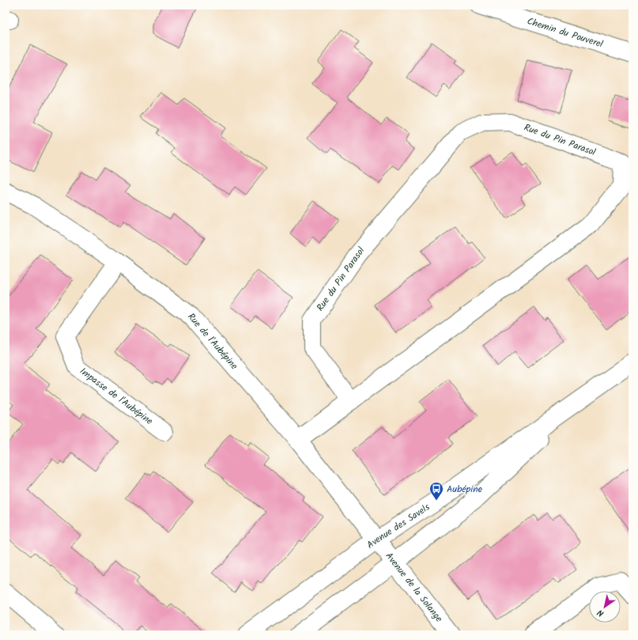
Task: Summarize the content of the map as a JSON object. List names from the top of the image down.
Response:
{
  "streets": {
    "street": [
      "Chemin du Pouverel",
      "Rue du Pin Parasol",
      "Rue de l'Aubépine",
      "Impasse de l'Aubépine",
      "Avenue des Savels",
      "Avenue de la Solange"
    ]
  },
  "crossings": [
    ["Rue du Pin Parasol", "Rue de l'Aubépine"],
    ["Rue de l'Aubépine", "Impasse de l'Aubépine"],
    ["Rue de l'Aubépine", "Avenue des Savels"],
    ["Rue de l'Aubépine", "Avenue de la Solange"],
    ["Avenue des Savels", "Avenue de la Solange"]
  ],
  "places": {
    "bus stop": ["Aubépine"]
  },
  "north": "bottom left"
}
